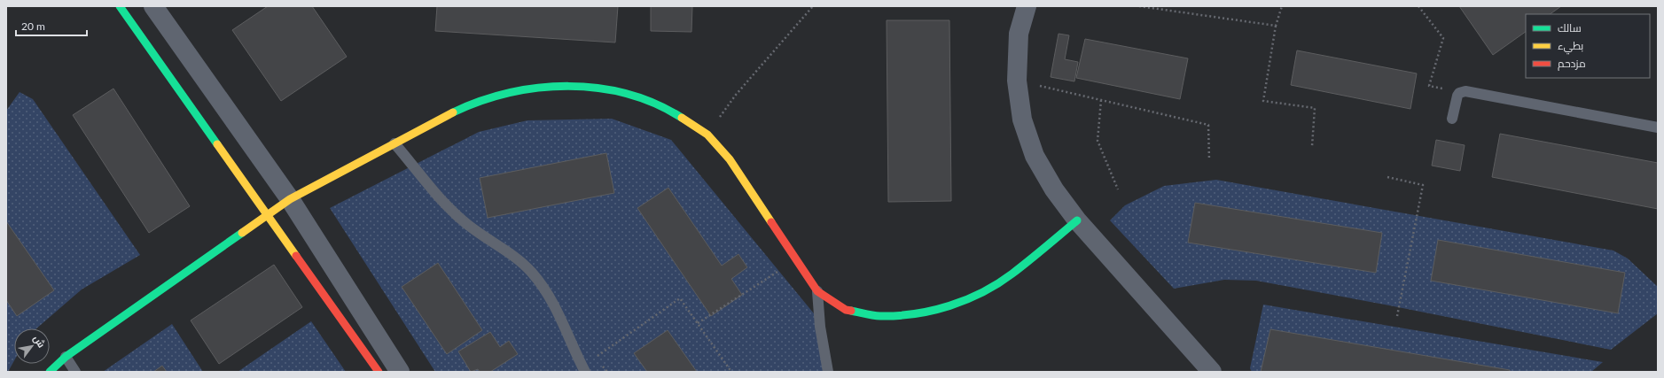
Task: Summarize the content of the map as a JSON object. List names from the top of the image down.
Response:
{
  "legend": ["سالك", "بطيء", "مزدحم"],
  "scale_bar": "20 m",
  "north": "top right"
}
